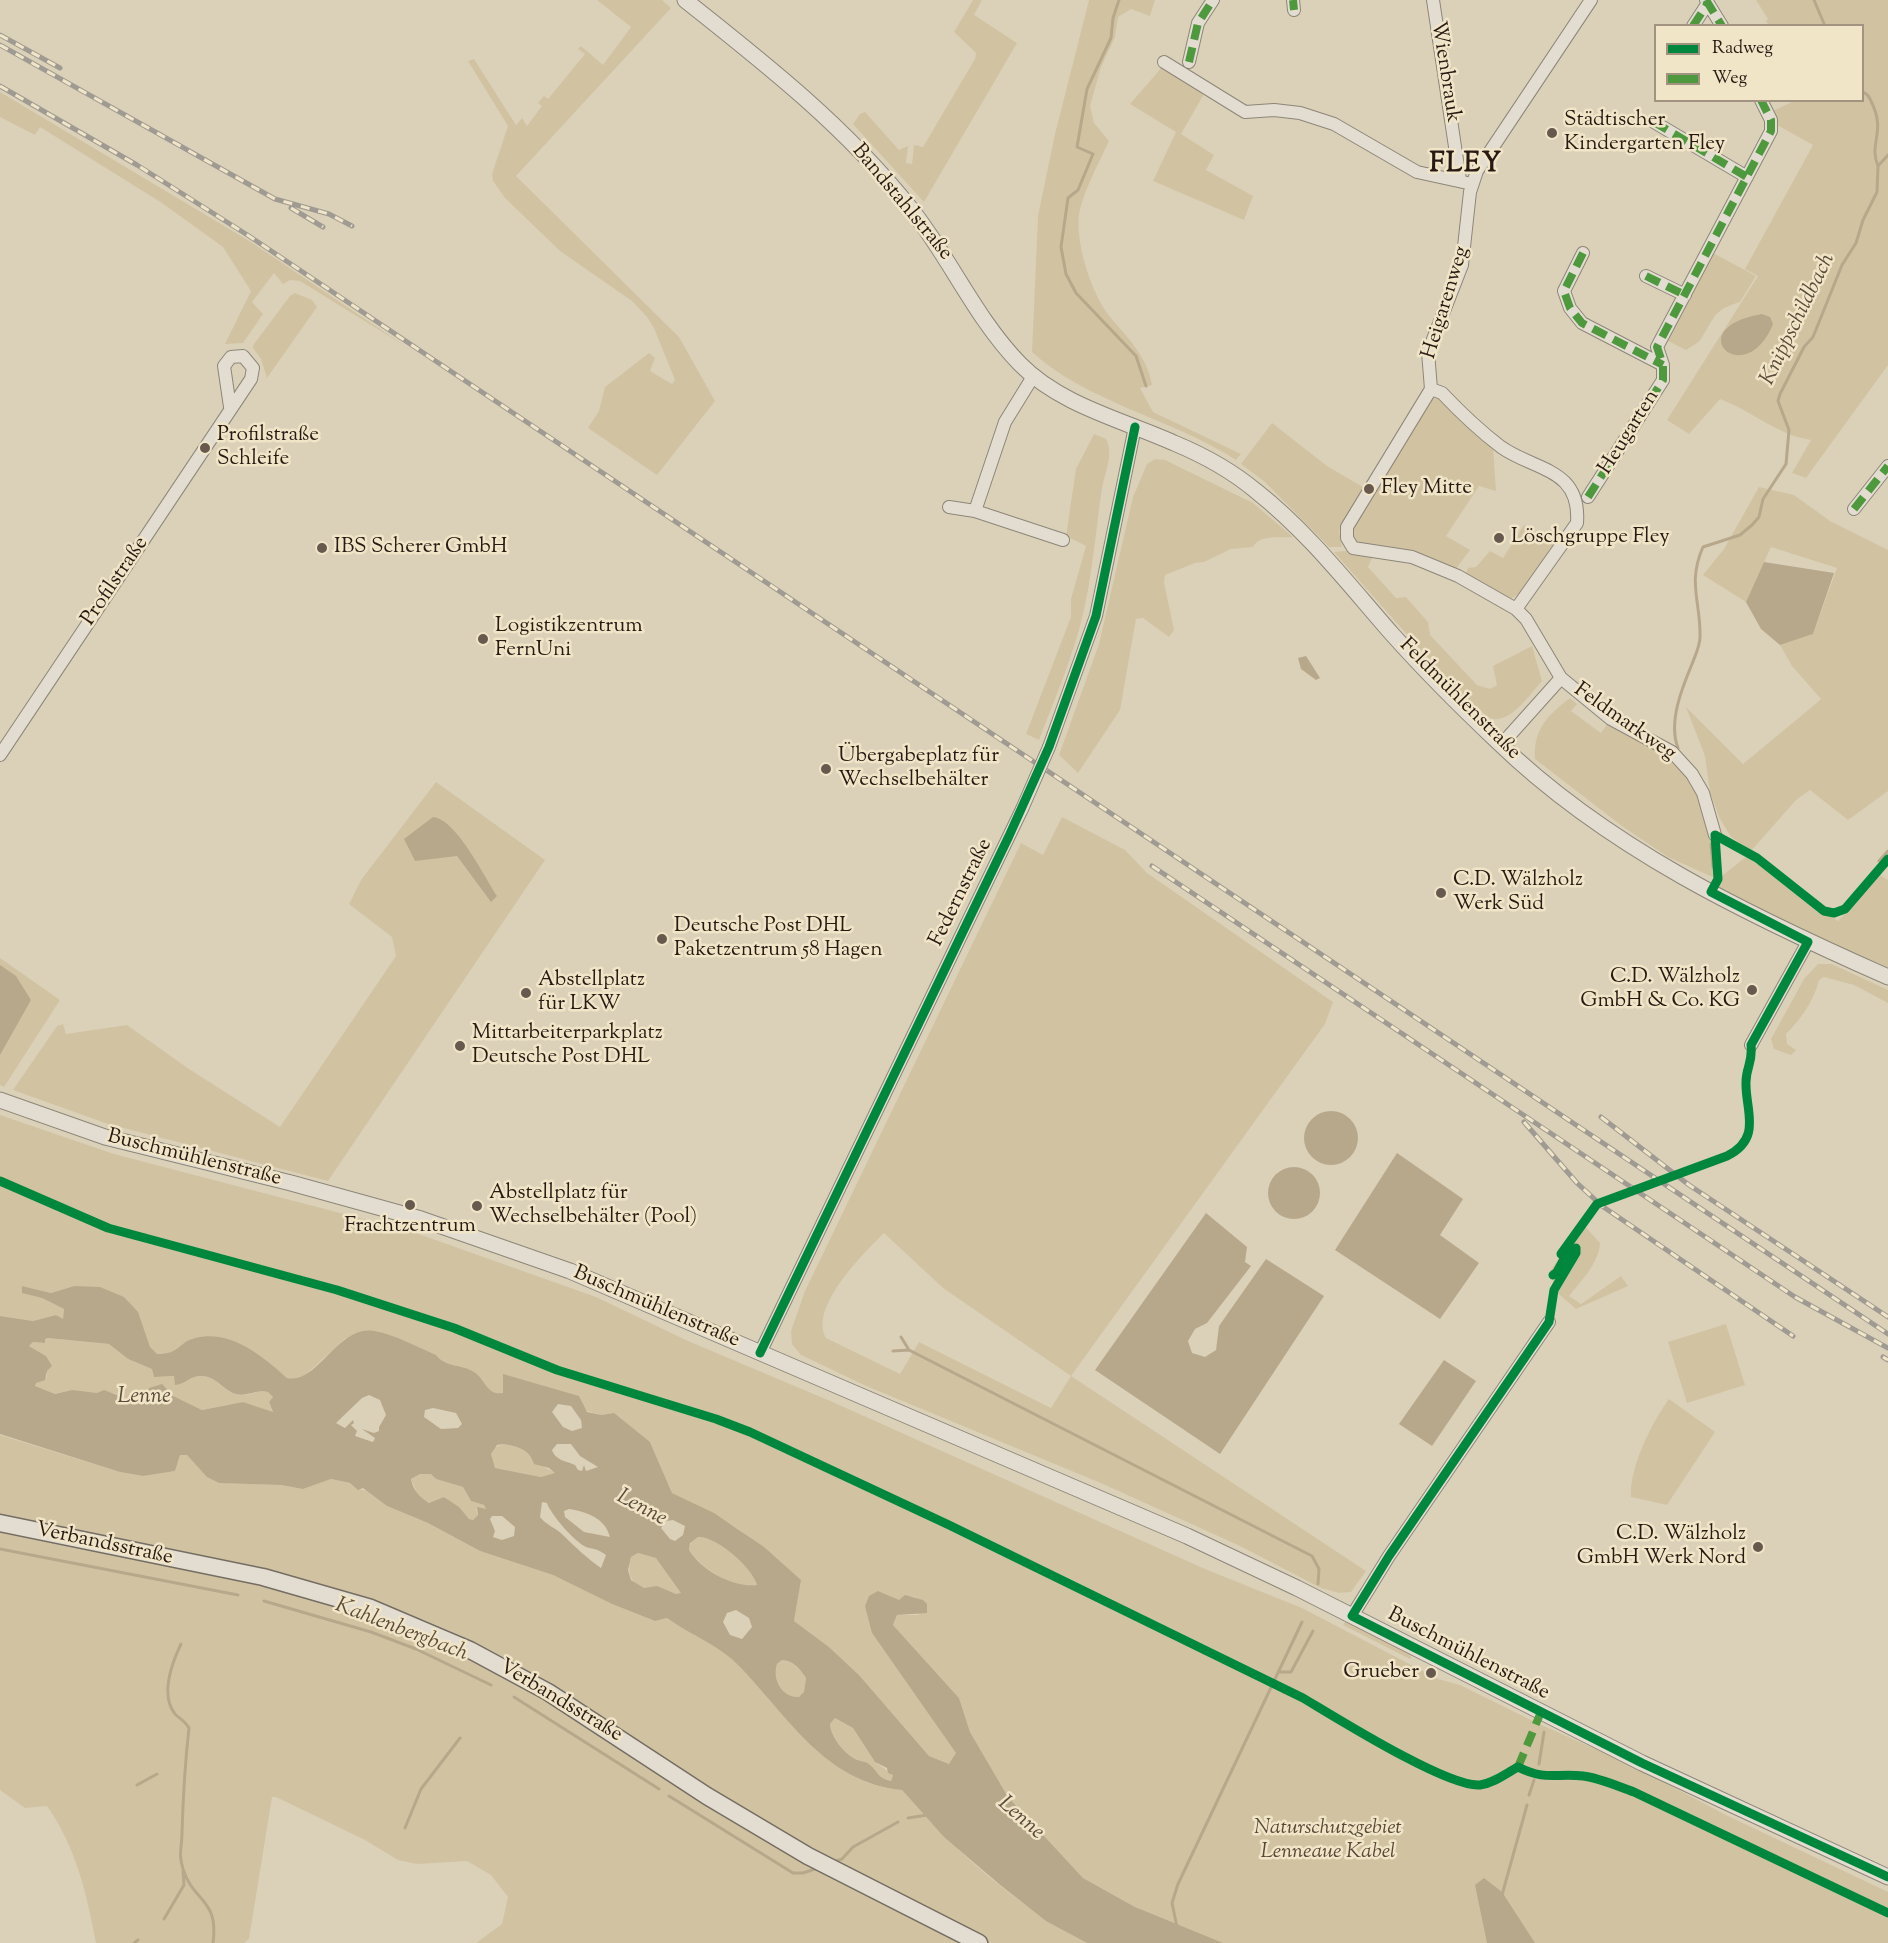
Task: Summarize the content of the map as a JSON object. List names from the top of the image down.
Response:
{
  "streets": {
    "main road": ["Verbandsstraße"],
    "street": [
      "Wienbrauk",
      "Bandstahlstraße",
      "Heigarenweg",
      "Heugarten",
      "Profilstraße",
      "Feldmühlenstraße",
      "Feldmarkweg",
      "Federnstraße",
      "Buschmühlenstraße"
    ]
  },
  "crossings": [
    ["Wienbrauk", "Heigarenweg"],
    ["Bandstahlstraße", "Feldmühlenstraße"],
    ["Bandstahlstraße", "Federnstraße"],
    ["Heigarenweg", "Feldmarkweg"],
    ["Feldmühlenstraße", "Feldmarkweg"],
    ["Feldmühlenstraße", "Federnstraße"],
    ["Federnstraße", "Buschmühlenstraße"]
  ],
  "districts": ["FLEY"],
  "water": ["Knippschildbach", "Lenne", "Kahlenbergbach"],
  "parks": ["Naturschutzgebiet Lenneaue Kabel"],
  "places": [
    "Städtischer Kindergarten Fley",
    "Profilstraße Schleife",
    "Fley Mitte",
    "Löschgruppe Fley",
    "IBS Scherer GmbH",
    "Logistikzentrum FernUni",
    "Übergabeplatz für Wechselbehälter",
    "C.D. Wälzholz Werk Süd",
    "Deutsche Post DHL Paketzentrum 58 Hagen",
    "C.D. Wälzholz GmbH & Co. KG",
    "Abstellplatz für LKW",
    "Mittarbeiterparkplatz Deutsche Post DHL",
    "Frachtzentrum",
    "Abstellplatz für Wechselbehälter (Pool)",
    "C.D. Wälzholz GmbH Werk Nord",
    "Grueber"
  ],
  "legend": ["Radweg", "Weg"]
}
